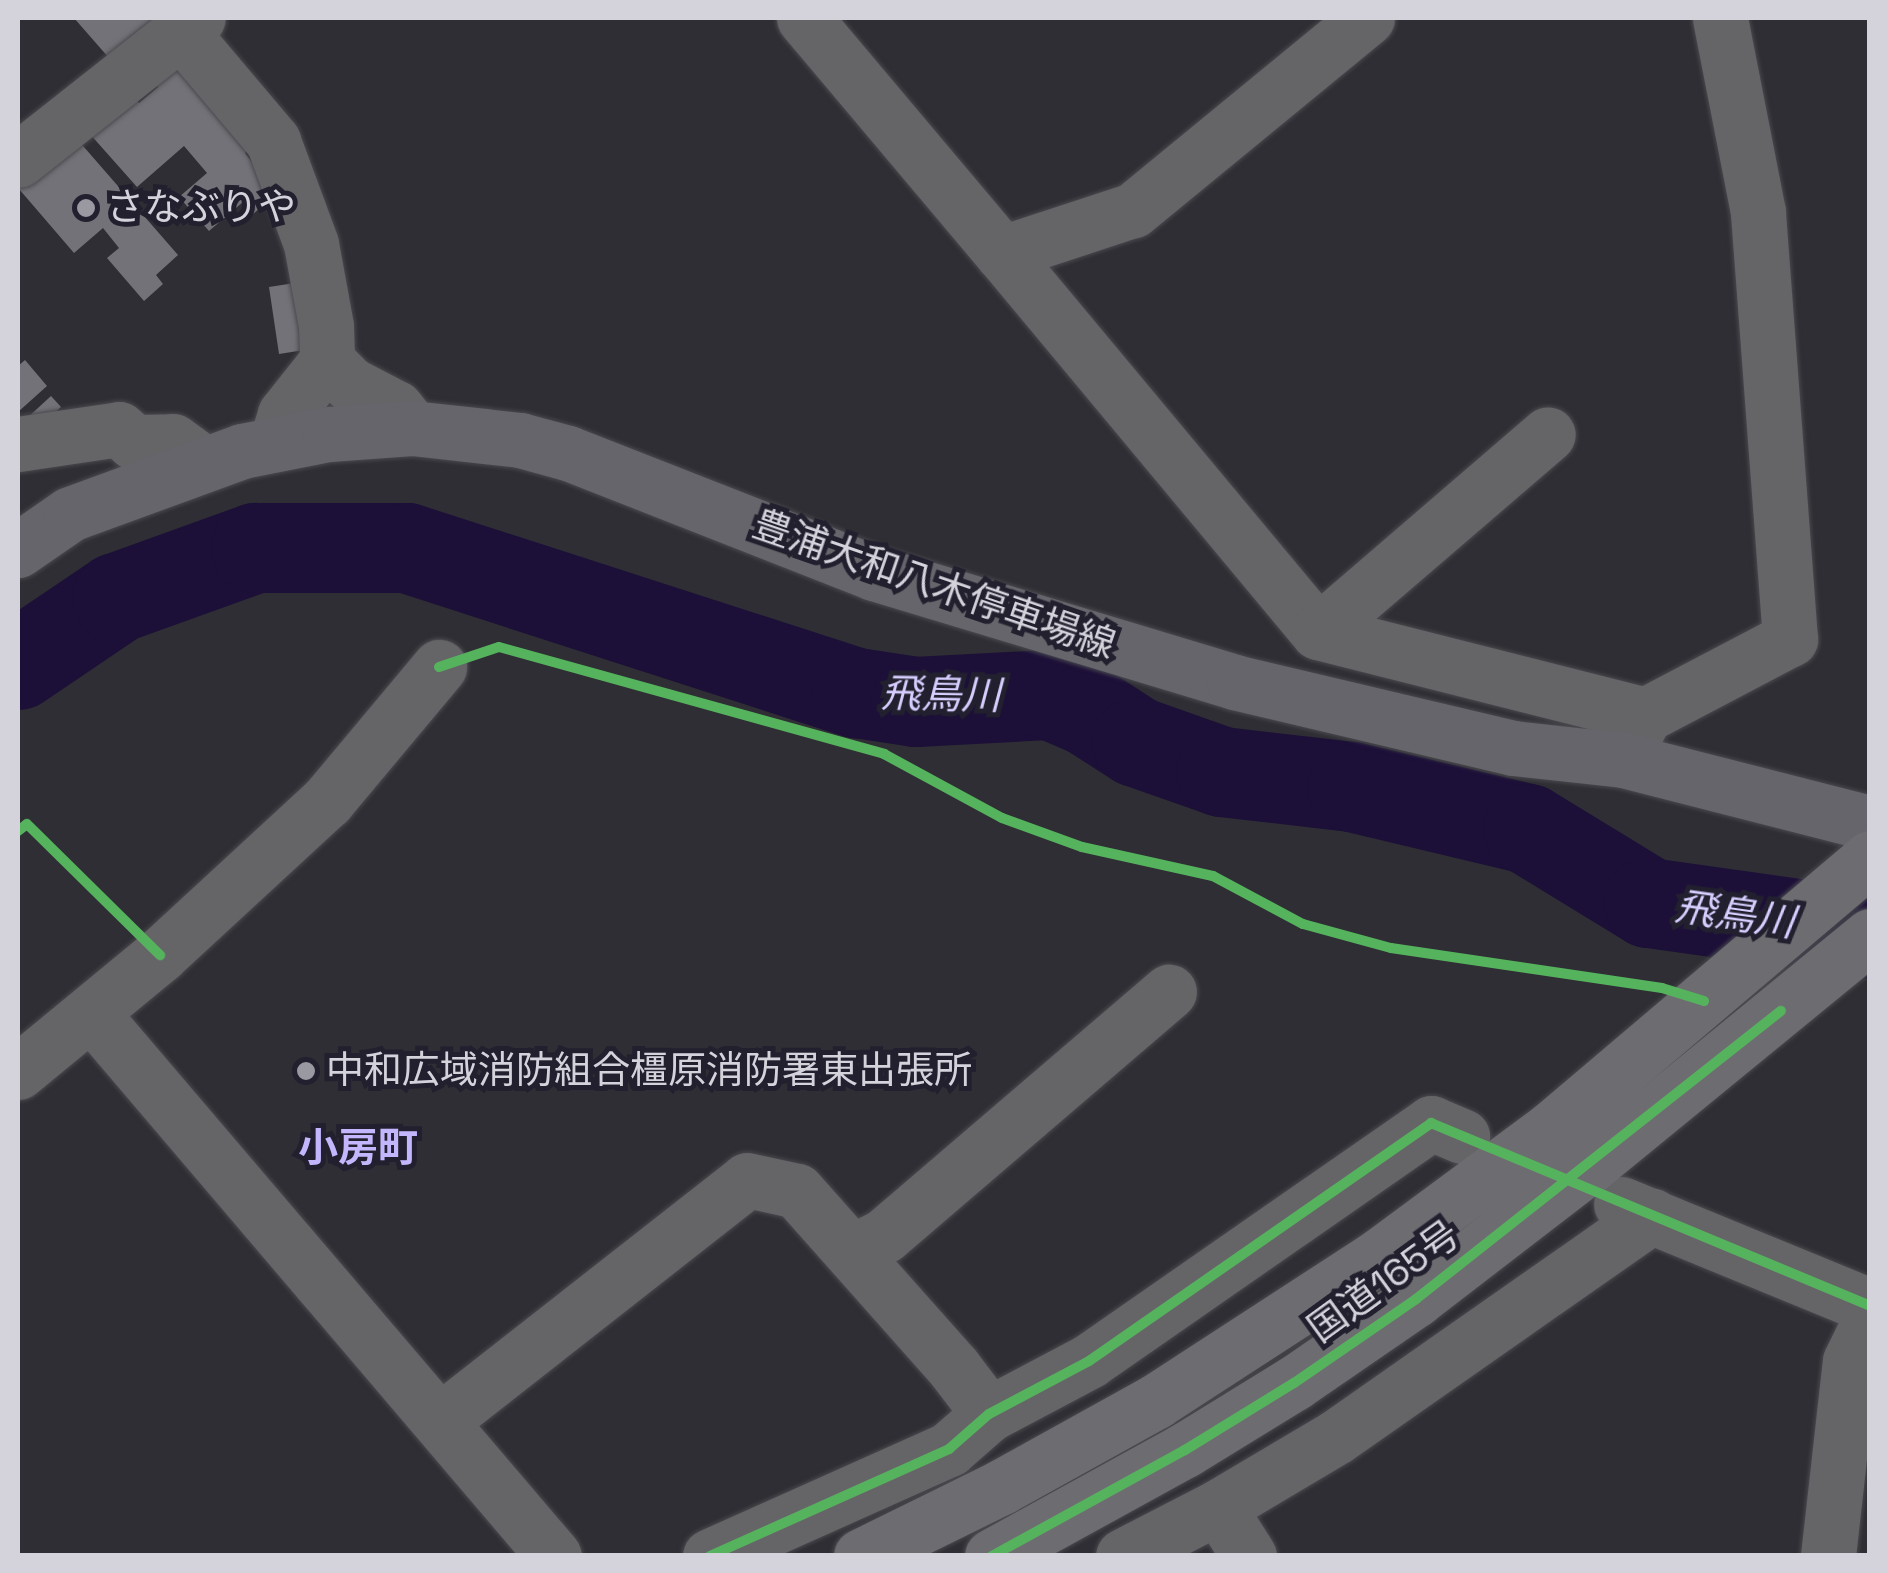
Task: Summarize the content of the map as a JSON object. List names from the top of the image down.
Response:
{
  "streets": {
    "highway": ["国道165号"],
    "main road": ["豊浦大和八木停車場線"]
  },
  "districts": ["小房町"],
  "water": ["飛鳥川"],
  "places": ["さなぶりや", "中和広域消防組合橿原消防署東出張所"]
}
